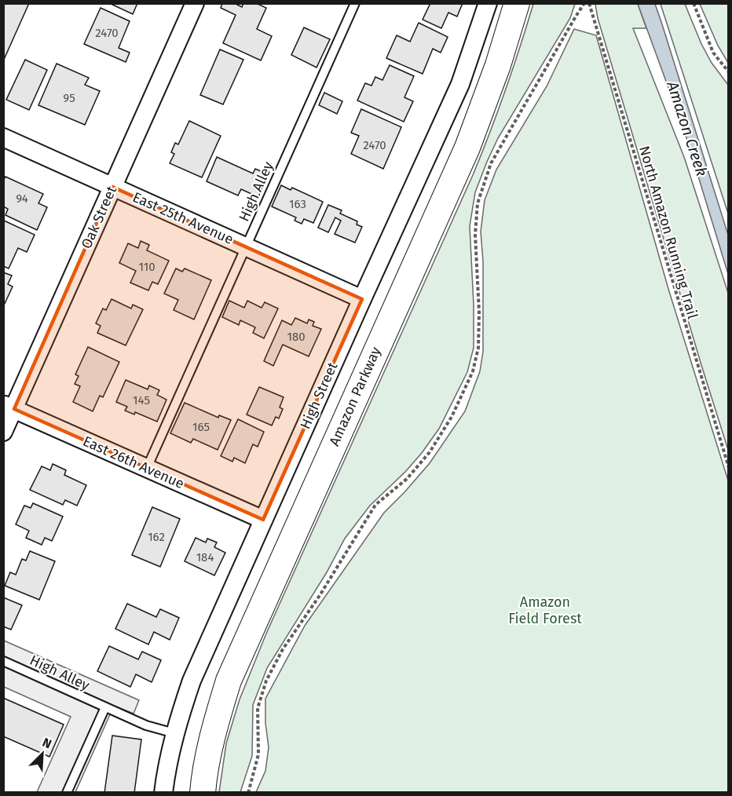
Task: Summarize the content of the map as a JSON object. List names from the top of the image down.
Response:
{
  "streets": {
    "main road": ["Amazon Parkway"],
    "street": [
      "Oak Street",
      "East 25th Avenue",
      "High Street",
      "East 26th Avenue"
    ],
    "lane": ["High Alley"],
    "path": ["North Amazon Running Trail"]
  },
  "crossings": [
    ["High Alley", "East 25th Avenue"],
    ["High Alley", "High Street"],
    ["High Alley", "East 26th Avenue"],
    ["Oak Street", "East 25th Avenue"],
    ["Oak Street", "East 26th Avenue"],
    ["East 25th Avenue", "High Street"],
    ["High Street", "East 26th Avenue"]
  ],
  "water": ["Amazon Creek"],
  "parks": ["Amazon Field Forest"],
  "house_numbers": [
    "2470",
    "95",
    "2470",
    "94",
    "163",
    "110",
    "180",
    "145",
    "165",
    "162",
    "184"
  ],
  "north": "top right"
}
